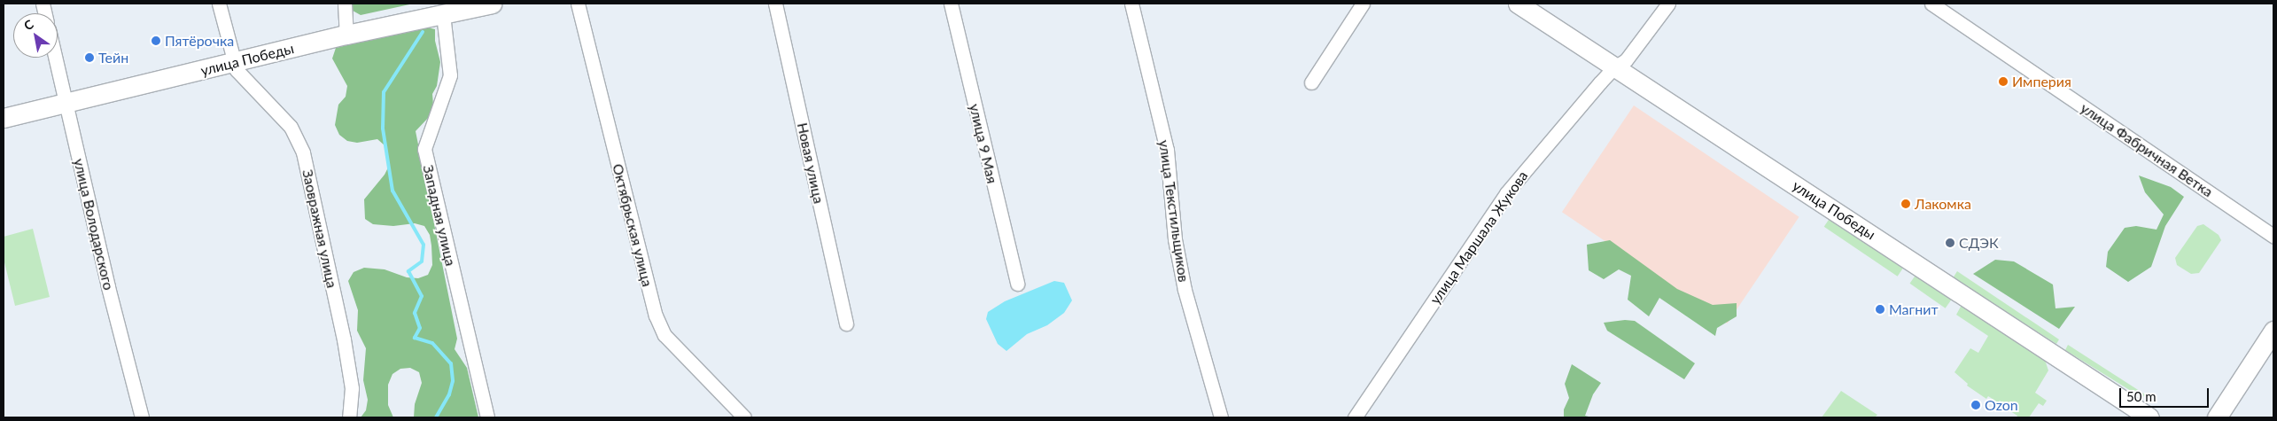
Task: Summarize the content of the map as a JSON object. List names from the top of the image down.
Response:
{
  "streets": {
    "street": [
      "улица Победы",
      "улица 9 Мая",
      "улица Фабричная Ветка",
      "Новая улица",
      "улица Текстильщиков",
      "Западная улица",
      "улица Володарского",
      "Октябрьская улица",
      "Заовражная улица",
      "улица Маршала Жукова"
    ]
  },
  "crossings": [
    ["улица Победы", "Западная улица"],
    ["улица Победы", "улица Володарского"],
    ["улица Победы", "Заовражная улица"],
    ["улица Победы", "улица Маршала Жукова"]
  ],
  "places": [
    "Пятёрочка",
    "Тейн",
    "Империя",
    "Лакомка",
    "СДЭК",
    "Магнит",
    "Ozon"
  ],
  "scale_bar": "50 m",
  "north": "top left"
}
